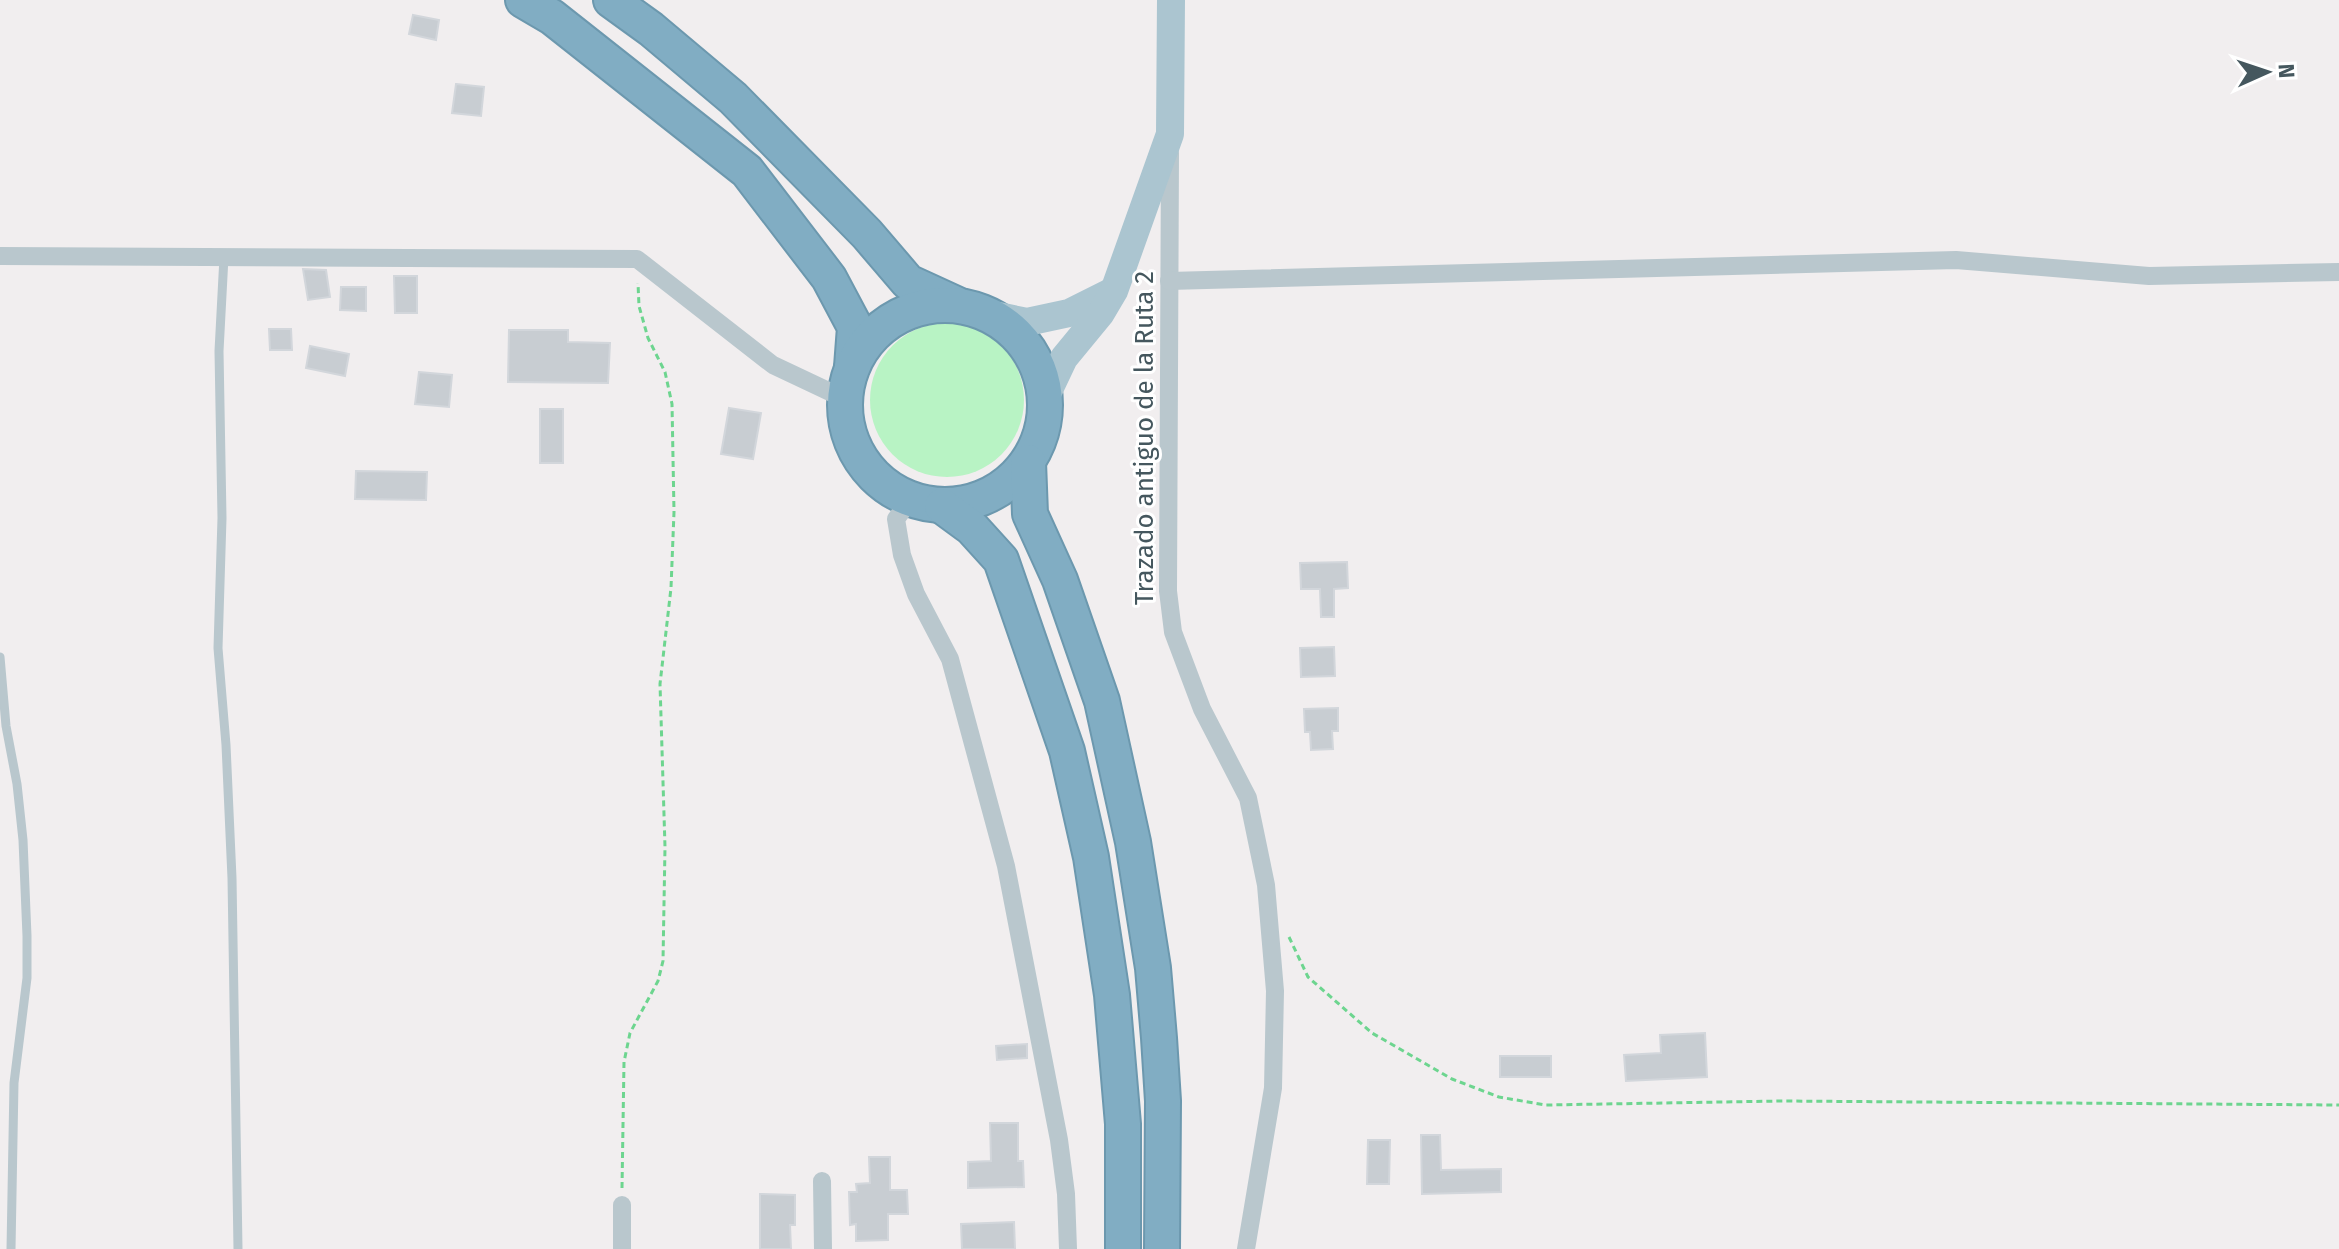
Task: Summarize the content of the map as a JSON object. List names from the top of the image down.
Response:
{
  "streets": {
    "street": ["Trazado antiguo de la Ruta 2"]
  },
  "north": "right"
}
